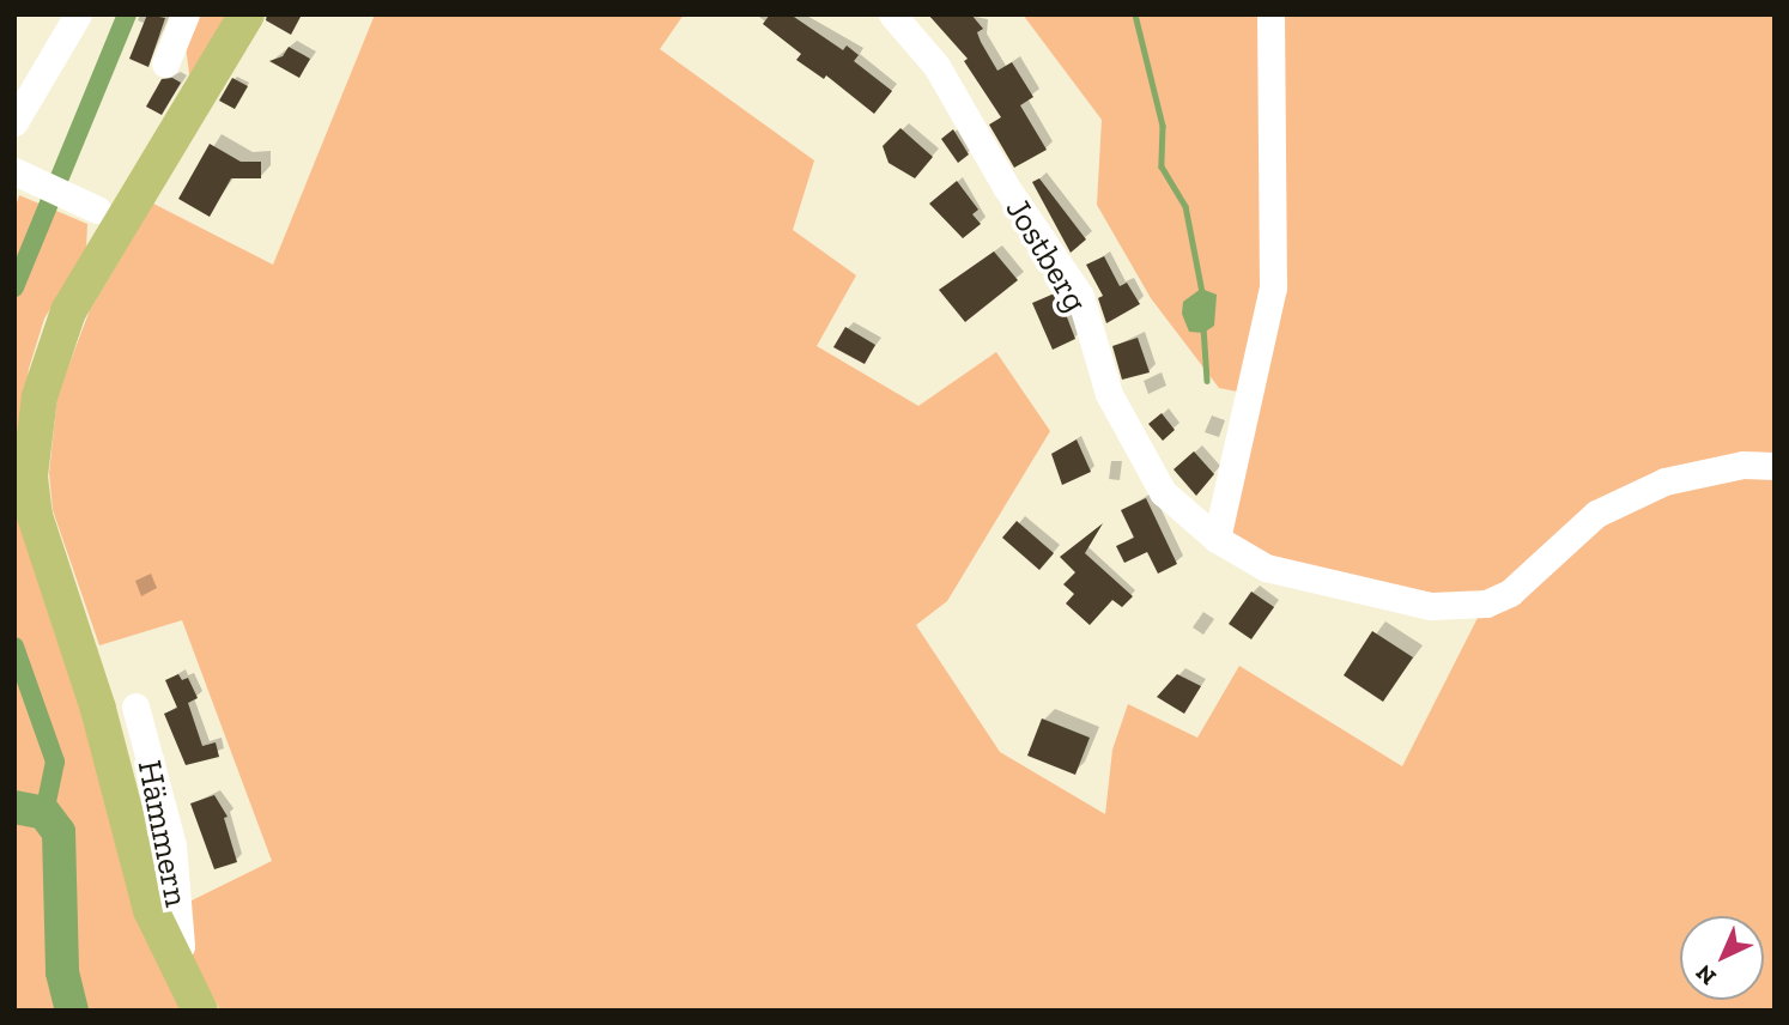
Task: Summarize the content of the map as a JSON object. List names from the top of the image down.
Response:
{
  "streets": {
    "street": ["Jostberg", "Hämmern"]
  },
  "north": "bottom left"
}
